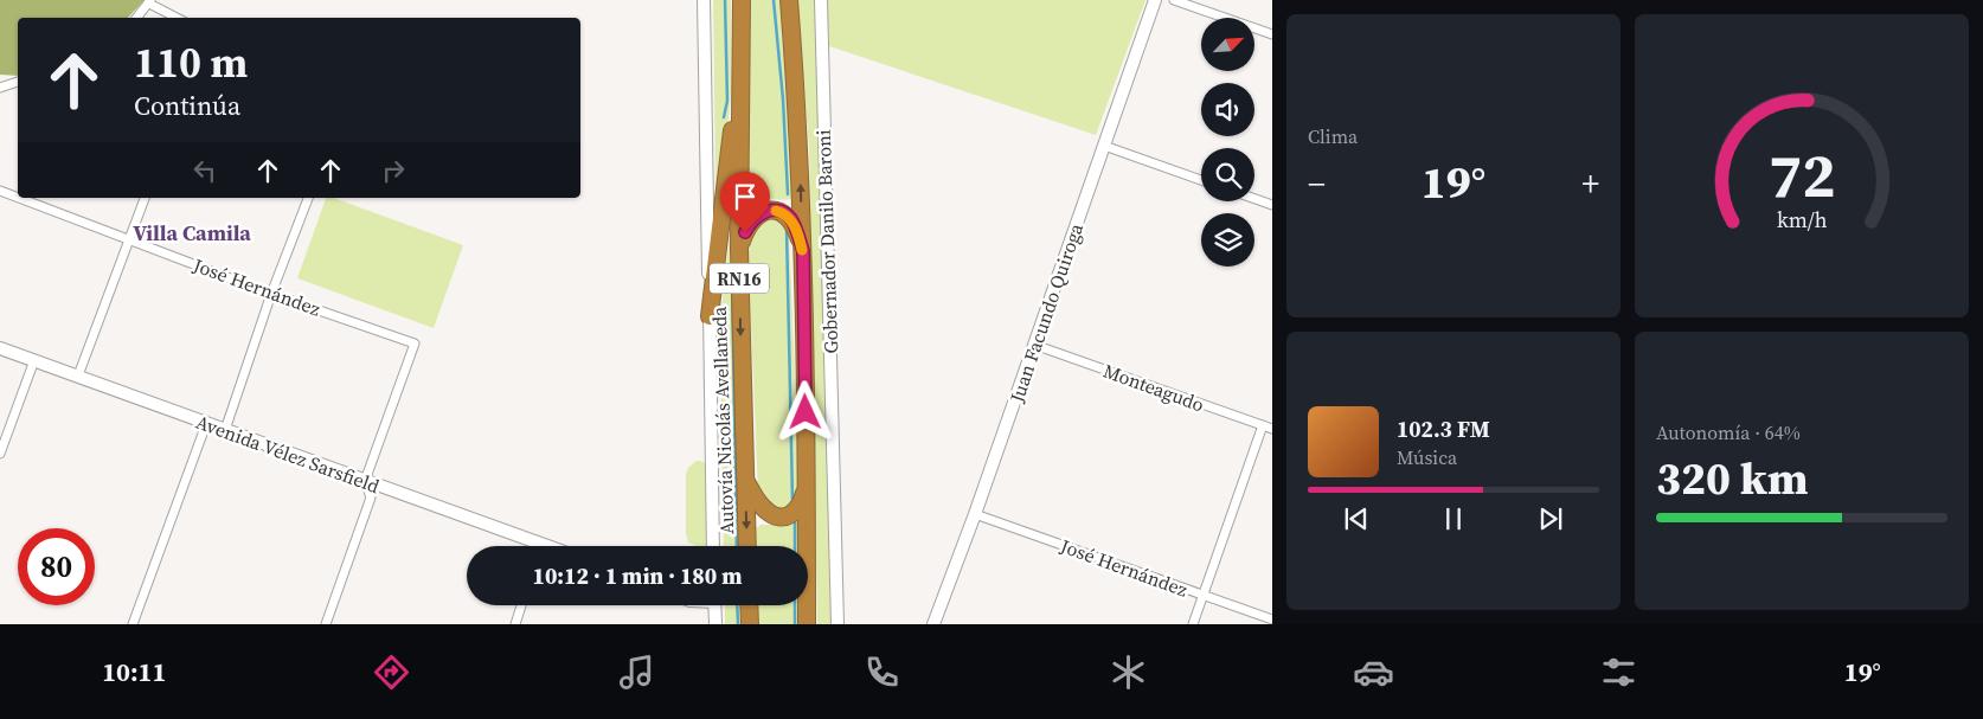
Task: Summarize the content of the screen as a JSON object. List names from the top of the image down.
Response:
{
  "streets": {
    "highway": ["RN16", "Autovía Nicolás Avellaneda"],
    "street": [
      "Gobernador Danilo Baroni",
      "José Hernández",
      "Juan Facundo Quiroga",
      "Monteagudo",
      "Avenida Vélez Sarsfield"
    ]
  },
  "crossings": [
    ["José Hernández", "Juan Facundo Quiroga"],
    ["José Hernández", "Avenida Vélez Sarsfield"],
    ["Juan Facundo Quiroga", "Monteagudo"]
  ],
  "districts": ["Villa Camila"],
  "north": "top right",
  "page": {
    "tile": [
      "Clima",
      ["Autonomía · 64%", "320 km"]
    ],
    "turn": ["110 m", "Continúa"],
    "heat": ["−", "19°", "+"],
    "song": ["102.3 FM", "Música"],
    "limit": "80",
    "trip": "10:12 · 1 min · 180 m",
    "tabs": ["10:11", "19°"],
    "gauge": ["72", "km/h"]
  }
}
